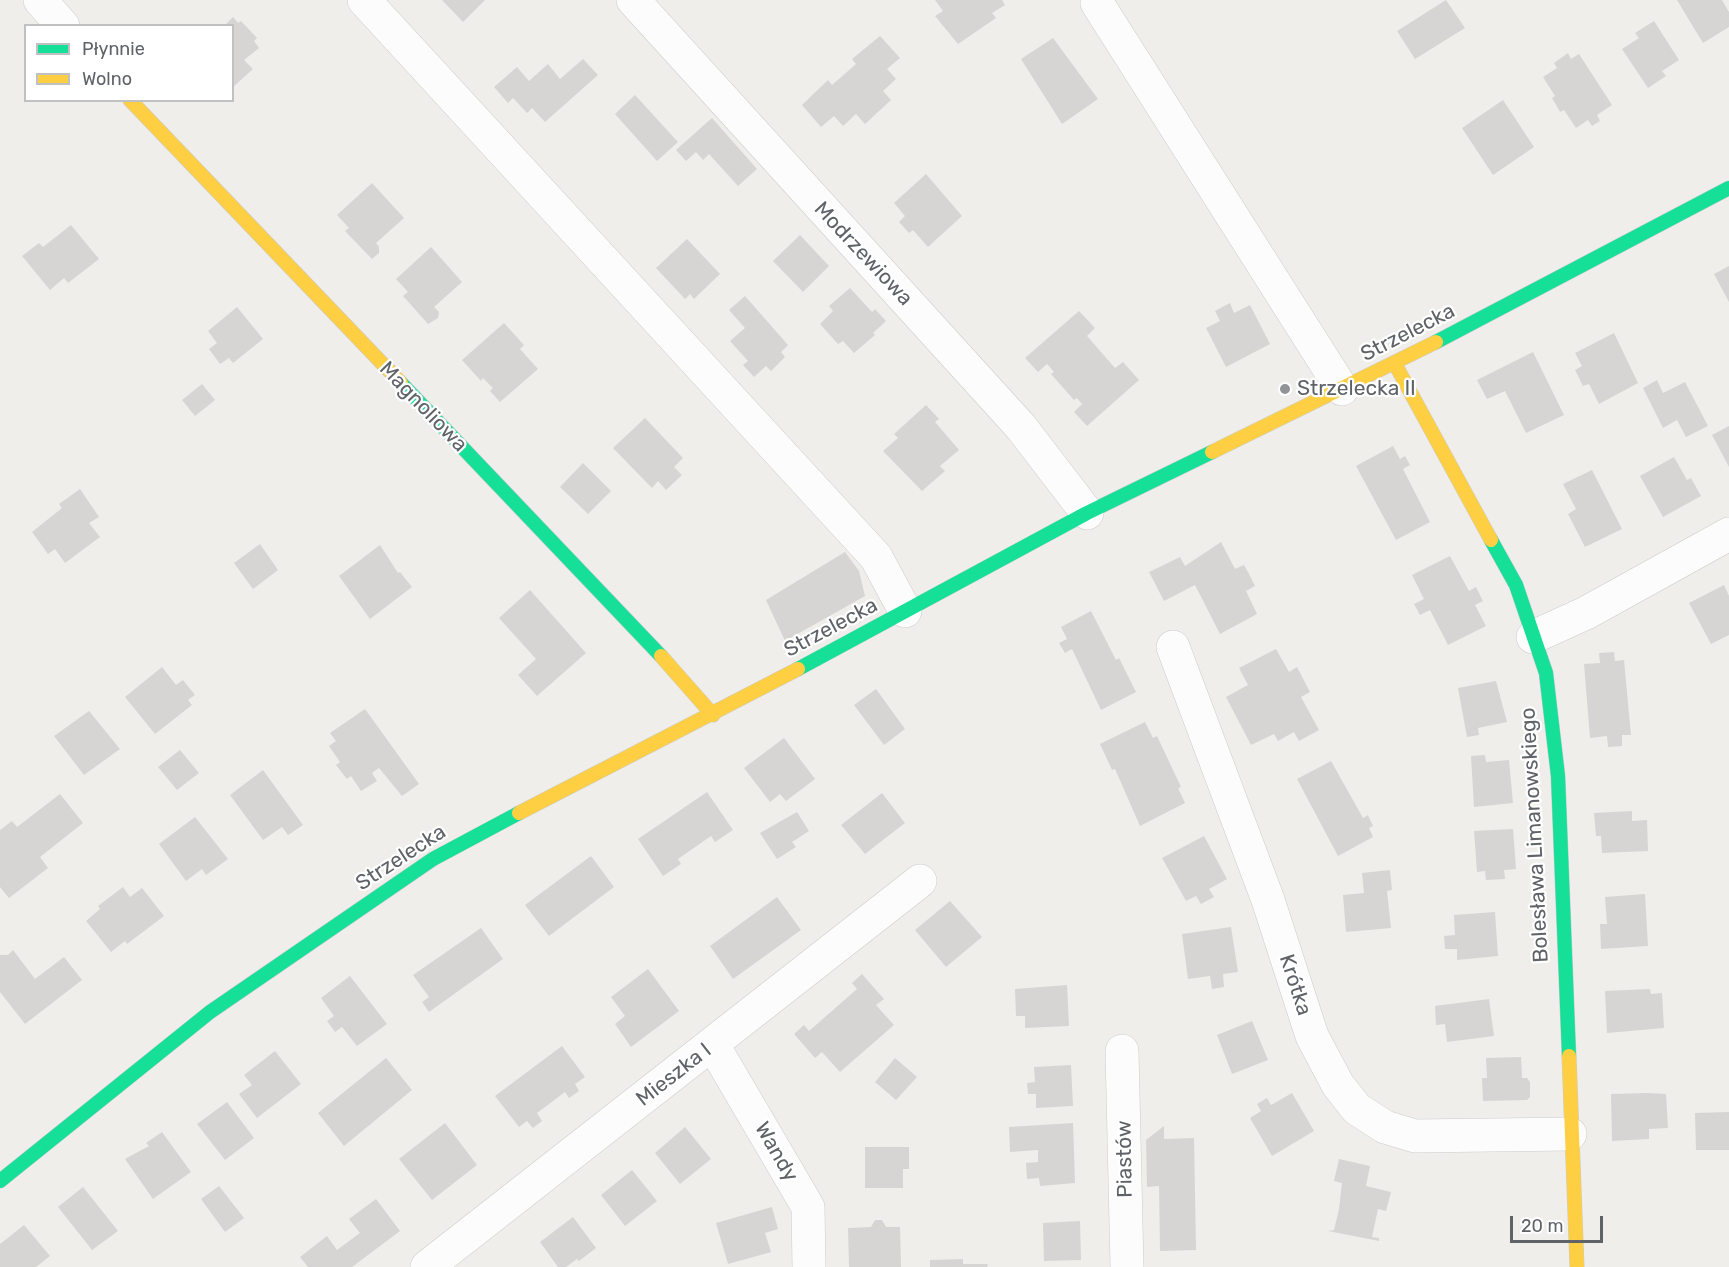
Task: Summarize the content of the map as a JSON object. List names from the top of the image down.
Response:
{
  "streets": {
    "street": [
      "Modrzewiowa",
      "Strzelecka",
      "Magnoliowa",
      "Bolesława Limanowskiego",
      "Krótka",
      "Mieszka I",
      "Wandy",
      "Piastów"
    ]
  },
  "crossings": [
    ["Modrzewiowa", "Strzelecka"],
    ["Strzelecka", "Magnoliowa"],
    ["Strzelecka", "Bolesława Limanowskiego"],
    ["Bolesława Limanowskiego", "Krótka"],
    ["Mieszka I", "Wandy"]
  ],
  "places": ["Strzelecka II"],
  "legend": ["Płynnie", "Wolno"],
  "scale_bar": "20 m"
}
